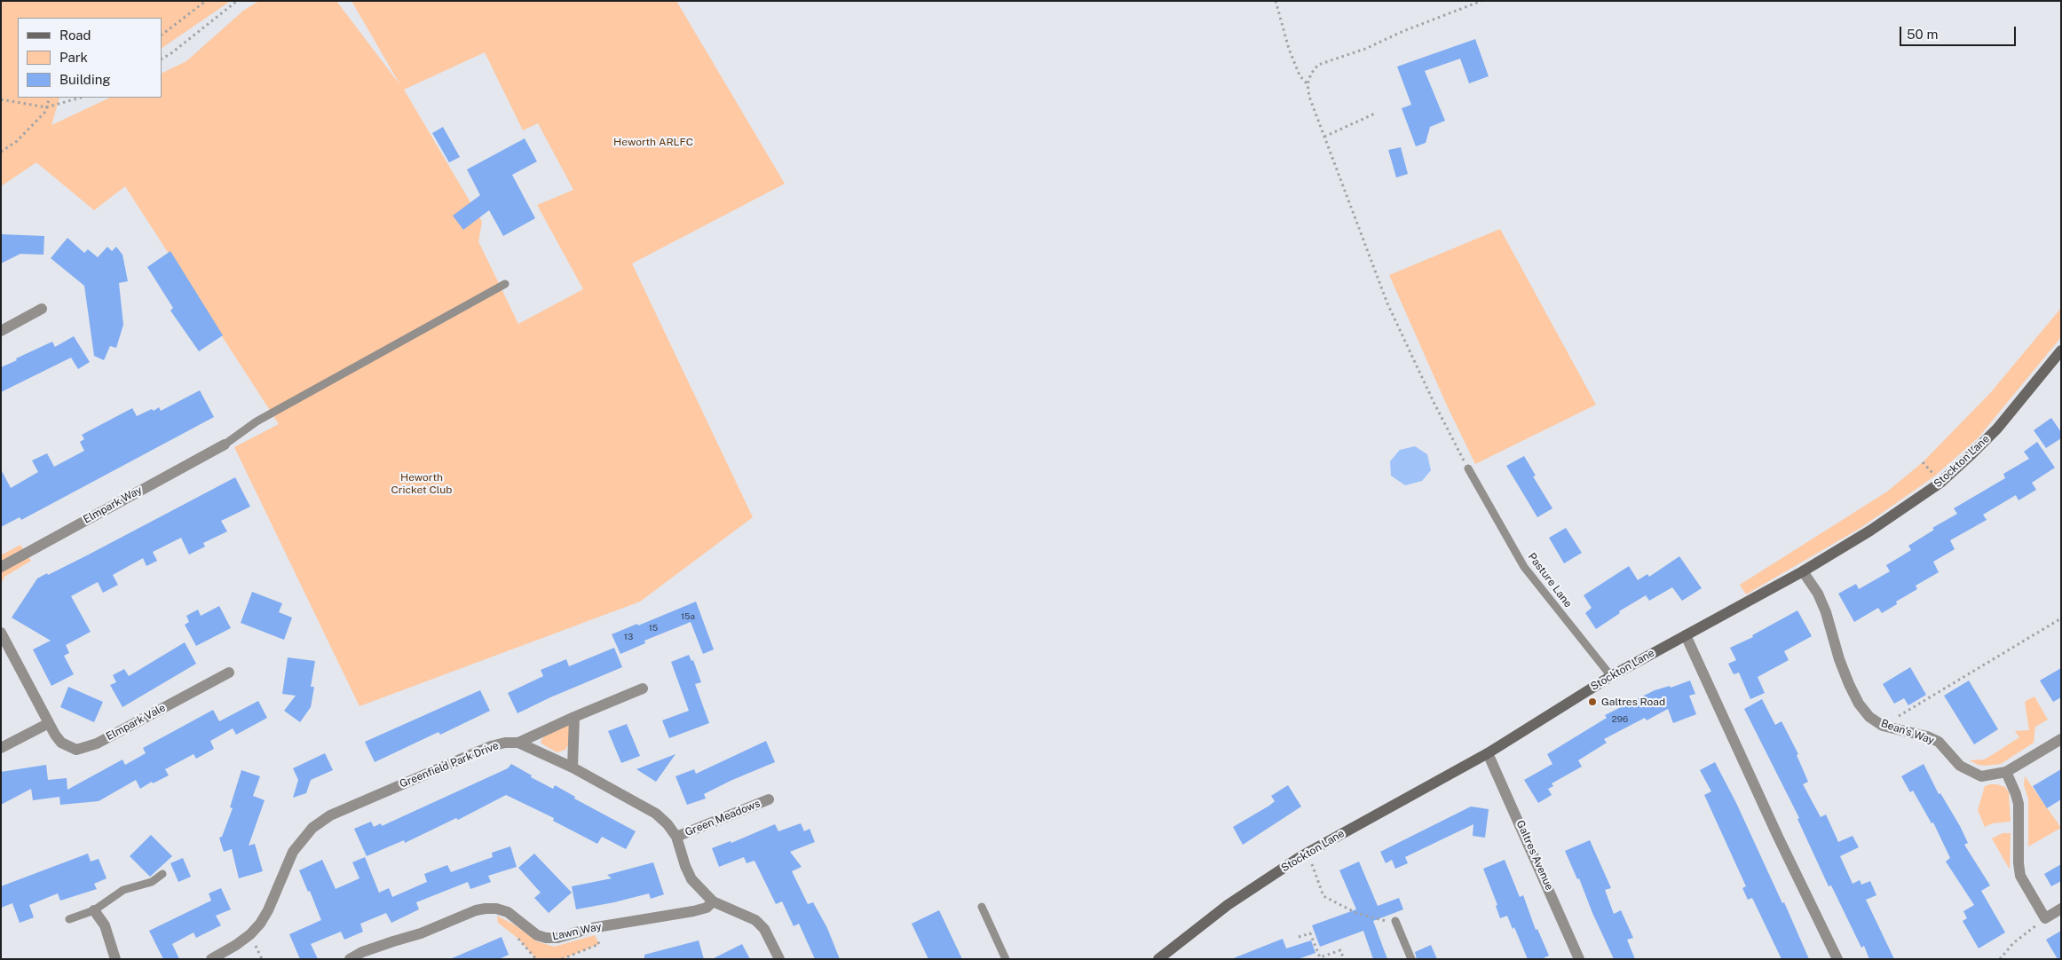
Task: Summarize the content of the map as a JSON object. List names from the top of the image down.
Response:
{
  "streets": {
    "street": [
      "Stockton Lane",
      "Elmpark Way",
      "Elmpark Vale",
      "Bean's Way",
      "Greenfield Park Drive",
      "Green Meadows",
      "Galtres Avenue",
      "Lawn Way"
    ],
    "lane": ["Pasture Lane"]
  },
  "crossings": [
    ["Stockton Lane", "Pasture Lane"],
    ["Stockton Lane", "Bean's Way"],
    ["Stockton Lane", "Galtres Avenue"]
  ],
  "parks": ["Heworth ARLFC", "Heworth Cricket Club"],
  "places": ["Galtres Road"],
  "house_numbers": [
    "15a",
    "15",
    "13",
    "296"
  ],
  "legend": ["Road", "Park", "Building"],
  "scale_bar": "50 m"
}
